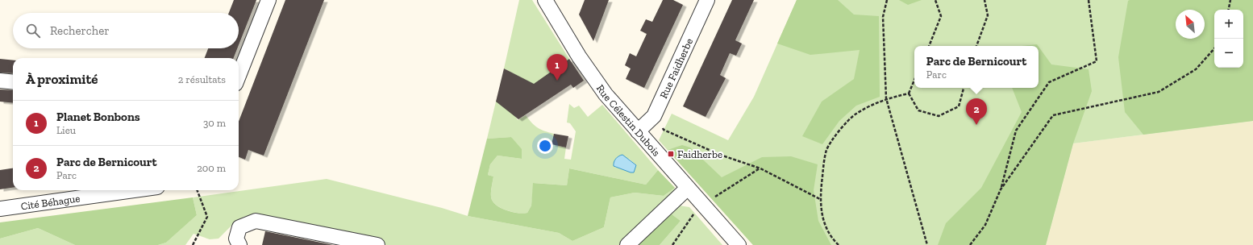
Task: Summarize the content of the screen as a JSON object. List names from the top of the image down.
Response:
{
  "streets": {
    "street": ["Rue Faidherbe", "Rue Célestin Dubois", "Cité Béhague"]
  },
  "crossings": [
    ["Rue Faidherbe", "Rue Célestin Dubois"]
  ],
  "places": {
    "transit": ["Faidherbe"]
  },
  "north": "top left",
  "page": {
    "map_buttons": ["+", "−"],
    "search": "Rechercher",
    "popup": ["Parc de Bernicourt", "Parc"],
    "pins": ["1", "2"],
    "heading": ["À proximité", "2 résultats"],
    "list": [
      {
        "mark": "1",
        "name": "Planet Bonbons",
        "note": "Lieu",
        "value": "30 m"
      },
      {
        "mark": "2",
        "name": "Parc de Bernicourt",
        "note": "Parc",
        "value": "200 m"
      }
    ]
  }
}
